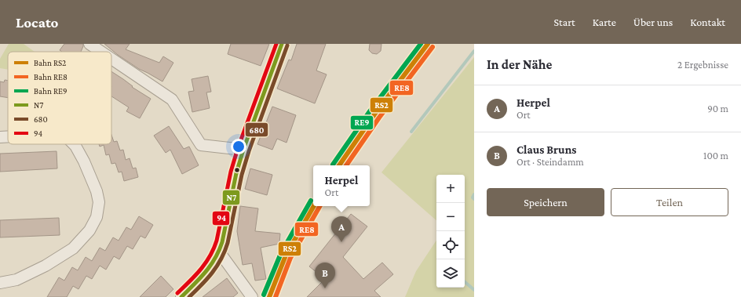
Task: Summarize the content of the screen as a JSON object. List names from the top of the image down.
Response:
{
  "lines": [
    "rail line RS2",
    "rail line RE9",
    "transit line N7",
    "transit line 94",
    "transit line 680",
    "rail line RE8"
  ],
  "legend": [
    "Bahn RS2",
    "Bahn RE8",
    "Bahn RE9",
    "N7",
    "680",
    "94"
  ],
  "page": {
    "header": "Locato",
    "nav": [
      "Start",
      "Karte",
      "Über uns",
      "Kontakt"
    ],
    "heading": ["In der Nähe", "2 Ergebnisse"],
    "list": [
      {
        "mark": "A",
        "name": "Herpel",
        "note": "Ort",
        "value": "90 m"
      },
      {
        "mark": "B",
        "name": "Claus Bruns",
        "note": "Ort · Steindamm",
        "value": "100 m"
      }
    ],
    "popup": ["Herpel", "Ort"],
    "map_buttons": ["+", "−"],
    "buttons": ["Speichern", "Teilen"],
    "pins": ["A", "B"]
  }
}
